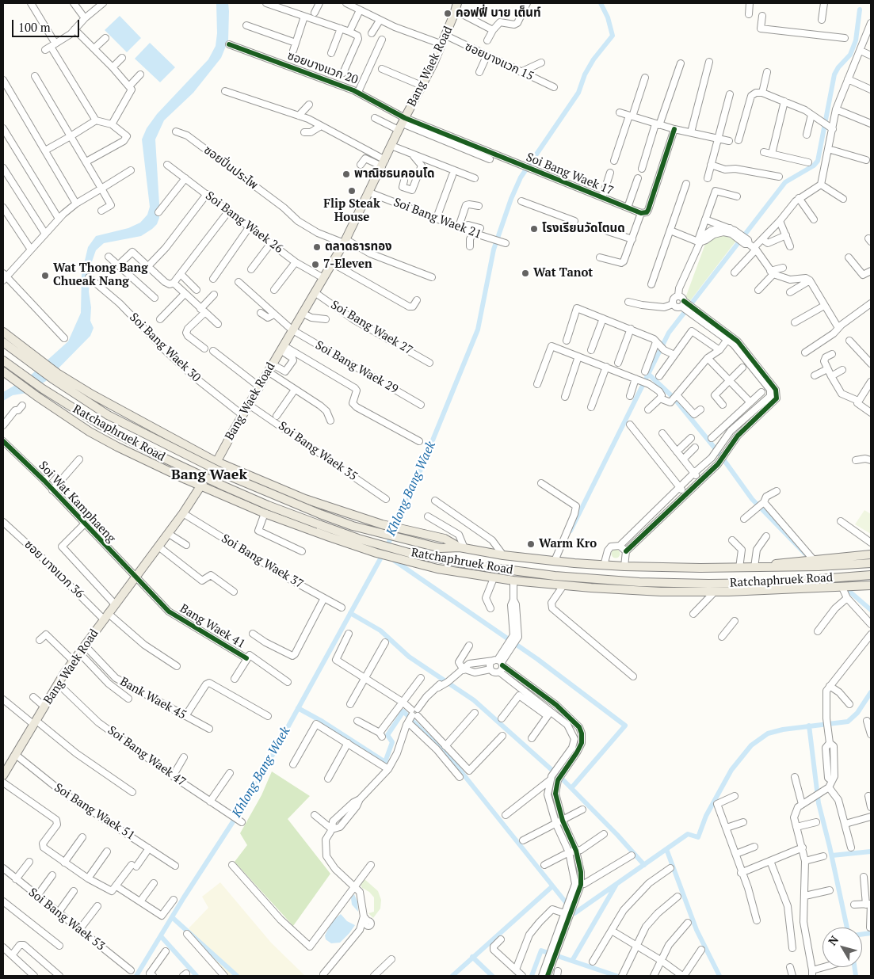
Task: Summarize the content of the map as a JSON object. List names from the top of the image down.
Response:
{
  "streets": {
    "main road": ["Bang Waek Road", "Ratchaphruek Road"],
    "street": [
      "ซอยบางแวก 15",
      "ซอยบางแวก 20",
      "ซอยปิ่นประไพ",
      "Soi Bang Waek 17",
      "Soi Bang Waek 21",
      "Soi Bang Waek 26",
      "Soi Bang Waek 27",
      "Soi Bang Waek 30",
      "Soi Bang Waek 29",
      "Soi Bang Waek 35",
      "Soi Wat Kamphaeng",
      "Soi Bang Waek 37",
      "ซอย บางแวก 36",
      "Bang Waek 41",
      "Bank Waek 45",
      "Soi Bang Waek 47",
      "Soi Bang Waek 51",
      "Soi Bang Waek 53"
    ]
  },
  "crossings": [
    ["ซอยบางแวก 15", "Bang Waek Road"],
    ["Bang Waek Road", "ซอยบางแวก 20"],
    ["Bang Waek Road", "ซอยปิ่นประไพ"],
    ["Bang Waek Road", "Soi Bang Waek 17"],
    ["Bang Waek Road", "Soi Bang Waek 21"],
    ["Bang Waek Road", "Soi Bang Waek 26"],
    ["Bang Waek Road", "Soi Bang Waek 27"],
    ["Bang Waek Road", "Soi Bang Waek 30"],
    ["Bang Waek Road", "Soi Bang Waek 29"],
    ["Bang Waek Road", "Ratchaphruek Road"],
    ["Bang Waek Road", "Soi Bang Waek 35"],
    ["Bang Waek Road", "Soi Wat Kamphaeng"],
    ["Bang Waek Road", "Soi Bang Waek 37"],
    ["Bang Waek Road", "ซอย บางแวก 36"],
    ["Bang Waek Road", "Bang Waek 41"],
    ["Bang Waek Road", "Bank Waek 45"],
    ["Bang Waek Road", "Soi Bang Waek 47"],
    ["Bang Waek Road", "Soi Bang Waek 51"],
    ["ซอยบางแวก 20", "Soi Bang Waek 17"],
    ["Soi Wat Kamphaeng", "Bang Waek 41"]
  ],
  "districts": ["Bang Waek"],
  "water": ["Khlong Bang Waek"],
  "places": [
    "คอฟฟี่ บาย เต็นท์",
    "พาณิชธนคอนโด",
    "Flip Steak House",
    "โรงเรียนวัดโตนด",
    "ตลาดธารทอง",
    "7-Eleven",
    "Wat Tanot",
    "Wat Thong Bang Chueak Nang",
    "Warm Kro"
  ],
  "scale_bar": "100 m",
  "north": "top left"
}
